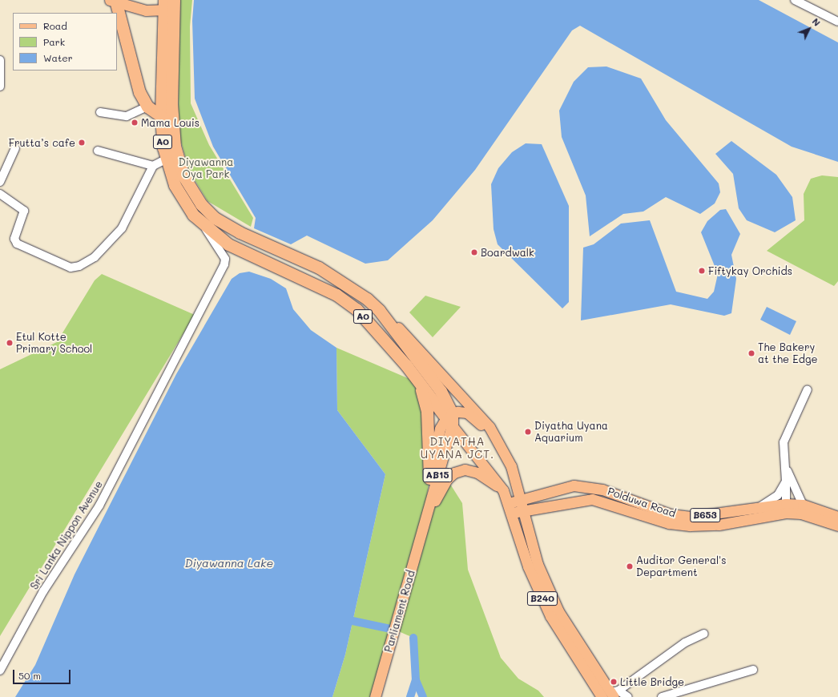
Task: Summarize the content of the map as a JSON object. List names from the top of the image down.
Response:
{
  "streets": {
    "highway": ["A0"],
    "main road": [
      "AB15",
      "Polduwa Road",
      "B653",
      "B240",
      "Parliament Road"
    ],
    "street": ["Sri Lanka Nippon Avenue"]
  },
  "crossings": [
    ["A0", "Sri Lanka Nippon Avenue"],
    ["A0", "B240"],
    ["A0", "Parliament Road"],
    ["Polduwa Road", "B240"],
    ["B240", "Parliament Road"]
  ],
  "districts": ["DIYATHA UYANA JCT."],
  "water": ["Diyawanna Lake"],
  "parks": ["Diyawanna Oya Park"],
  "places": [
    "Mama Louis",
    "Frutta’s cafe",
    "Boardwalk",
    "Fiftykay Orchids",
    "Etul Kotte Primary School",
    "The Bakery at the Edge",
    "Diyatha Uyana Aquarium",
    "Auditor General's Department",
    "Little Bridge"
  ],
  "legend": ["Road", "Park", "Water"],
  "scale_bar": "50 m",
  "north": "top right"
}
